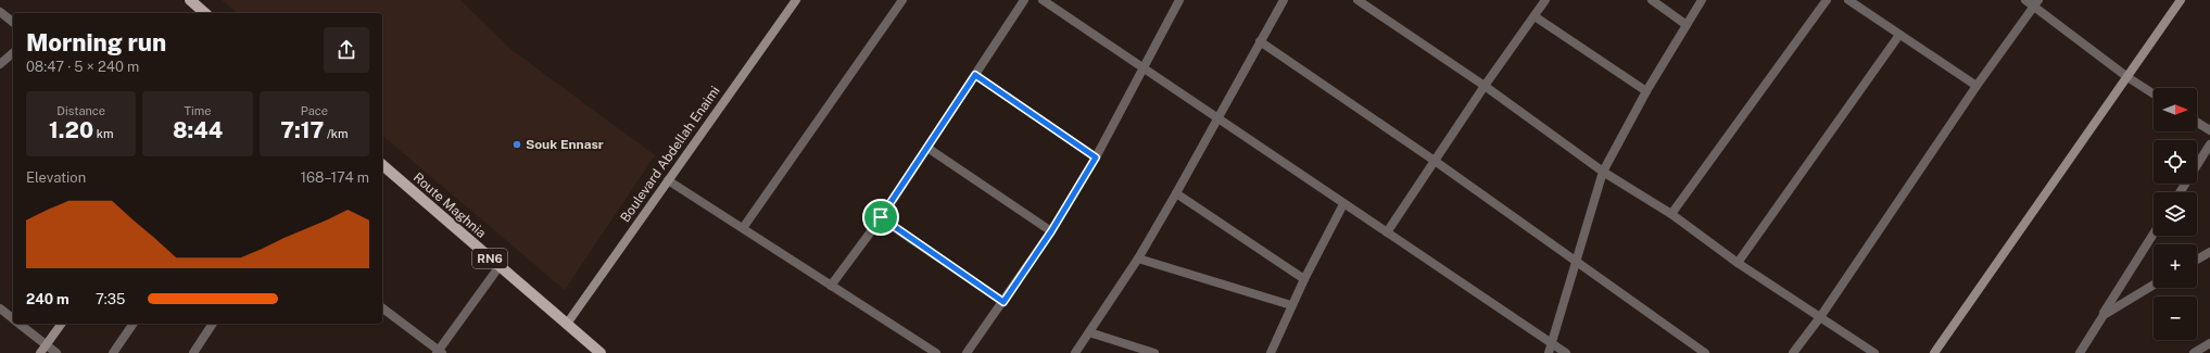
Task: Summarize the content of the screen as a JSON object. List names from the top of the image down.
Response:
{
  "streets": {
    "main road": ["Route Maghnia", "RN6"],
    "street": ["Boulevard Abdellah Enaimi"]
  },
  "crossings": [
    ["Boulevard Abdellah Enaimi", "Route Maghnia"]
  ],
  "places": ["Souk Ennasr"],
  "north": "right",
  "page": {
    "heading": ["Morning run", "08:47 · 5 × 240 m"],
    "stats": [
      ["Distance", "1.20 km"],
      ["Time", "8:44"],
      ["Pace", "7:17 /km"]
    ],
    "map_buttons": ["+", "−"],
    "chart": ["Elevation", "168–174 m"],
    "list": [
      {
        "name": "240 m",
        "note": "7:35"
      }
    ]
  }
}
